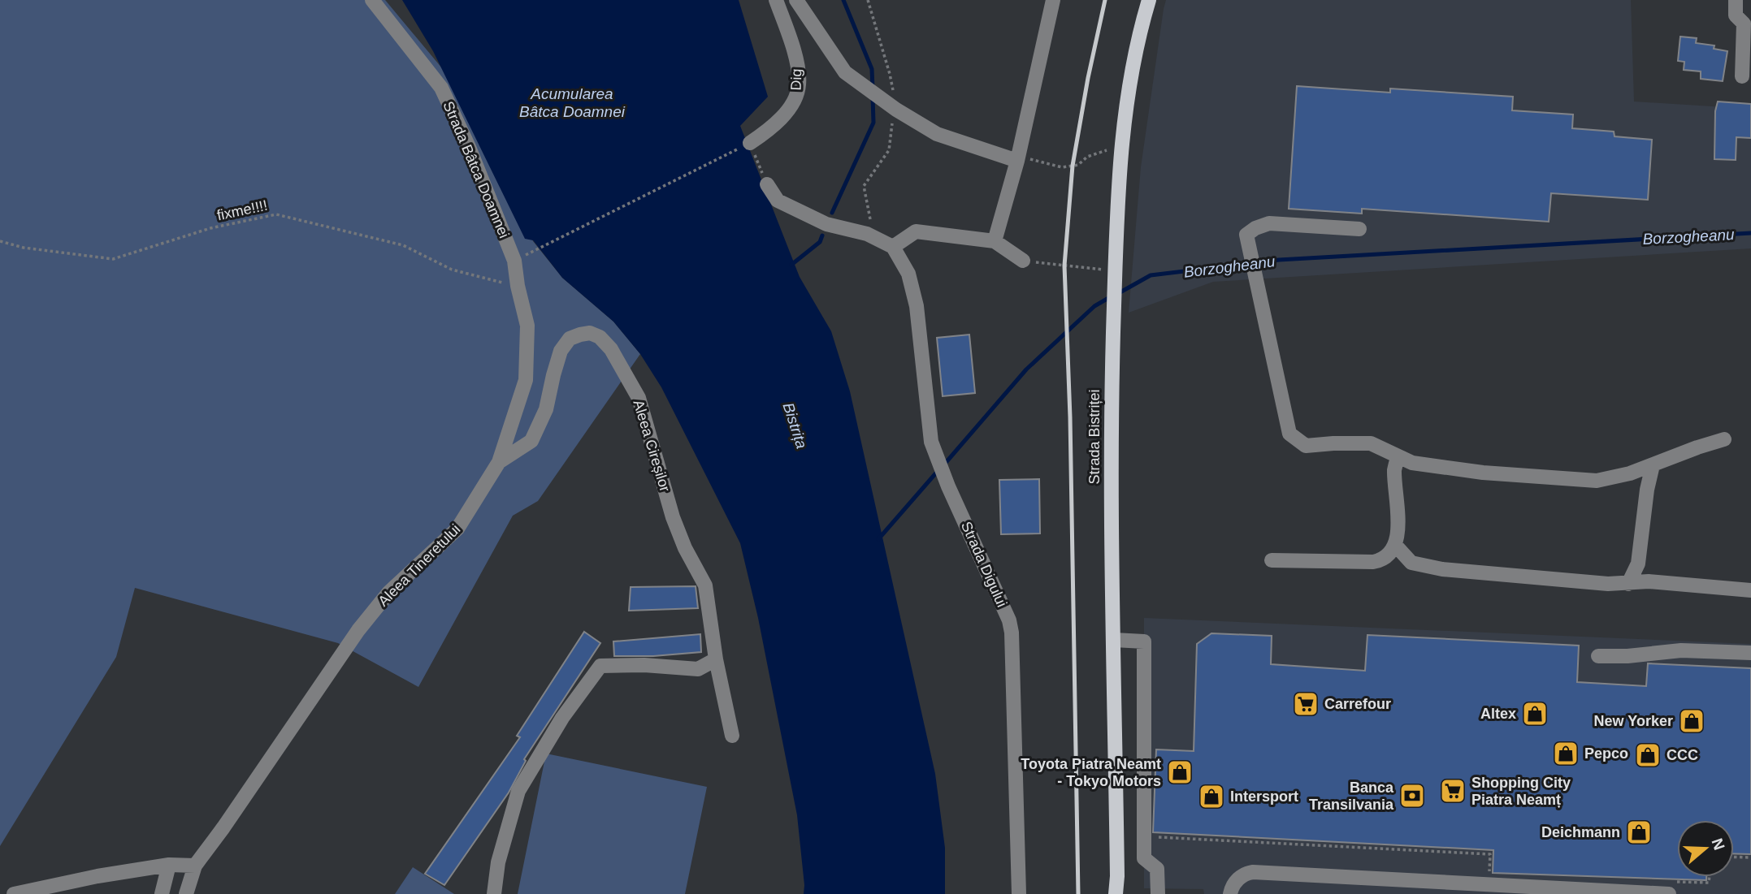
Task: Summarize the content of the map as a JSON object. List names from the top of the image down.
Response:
{
  "streets": {
    "main road": ["Strada Bistriței"],
    "street": [
      "Dig",
      "Strada Bâtca Doamnei",
      "Aleea Cireșilor",
      "Strada Digului",
      "Aleea Tineretului"
    ],
    "path": ["fixme!!!!"]
  },
  "crossings": [
    ["Strada Bâtca Doamnei", "Aleea Tineretului"],
    ["fixme!!!!", "Aleea Tineretului"],
    ["Aleea Cireșilor", "Aleea Tineretului"]
  ],
  "water": ["Acumularea Bâtca Doamnei", "Borzogheanu", "Bistrița"],
  "places": {
    "supermarket": ["Carrefour", "Shopping City Piatra Neamț"],
    "shop": [
      "Altex",
      "New Yorker",
      "Pepco",
      "CCC",
      "Toyota Piatra Neamt - Tokyo Motors",
      "Intersport",
      "Deichmann"
    ],
    "bank": ["Banca Transilvania"]
  },
  "north": "right"
}
